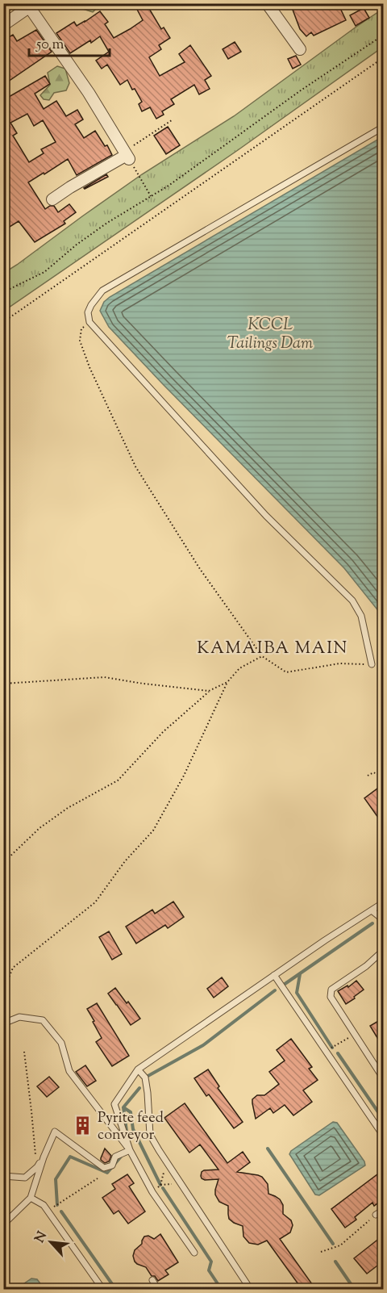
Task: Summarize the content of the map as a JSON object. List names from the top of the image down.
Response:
{
  "districts": ["KAMAIBA MAIN"],
  "water": ["KCCL Tailings Dam"],
  "places": {
    "building": ["Pyrite feed conveyor"]
  },
  "scale_bar": "50 m",
  "north": "top left"
}
